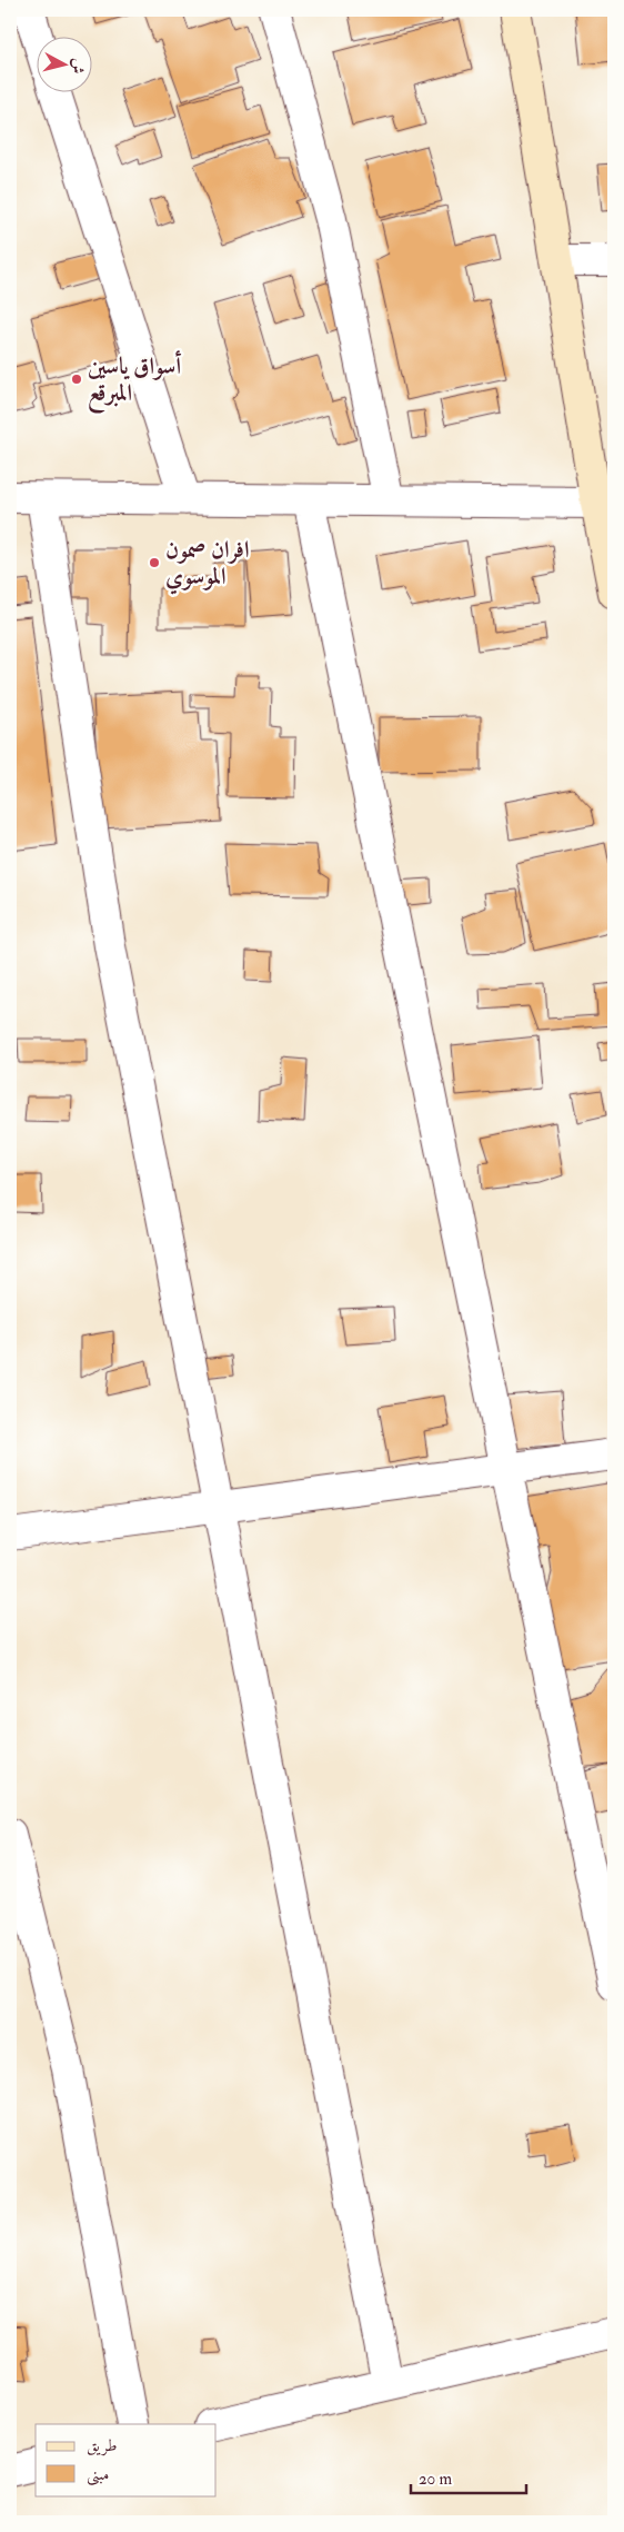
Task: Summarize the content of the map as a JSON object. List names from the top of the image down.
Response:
{
  "places": ["أسواق ياسين المبرقع", "افران صمون الموسوي"],
  "legend": ["طريق", "مبنى"],
  "scale_bar": "20 m",
  "north": "right"
}
